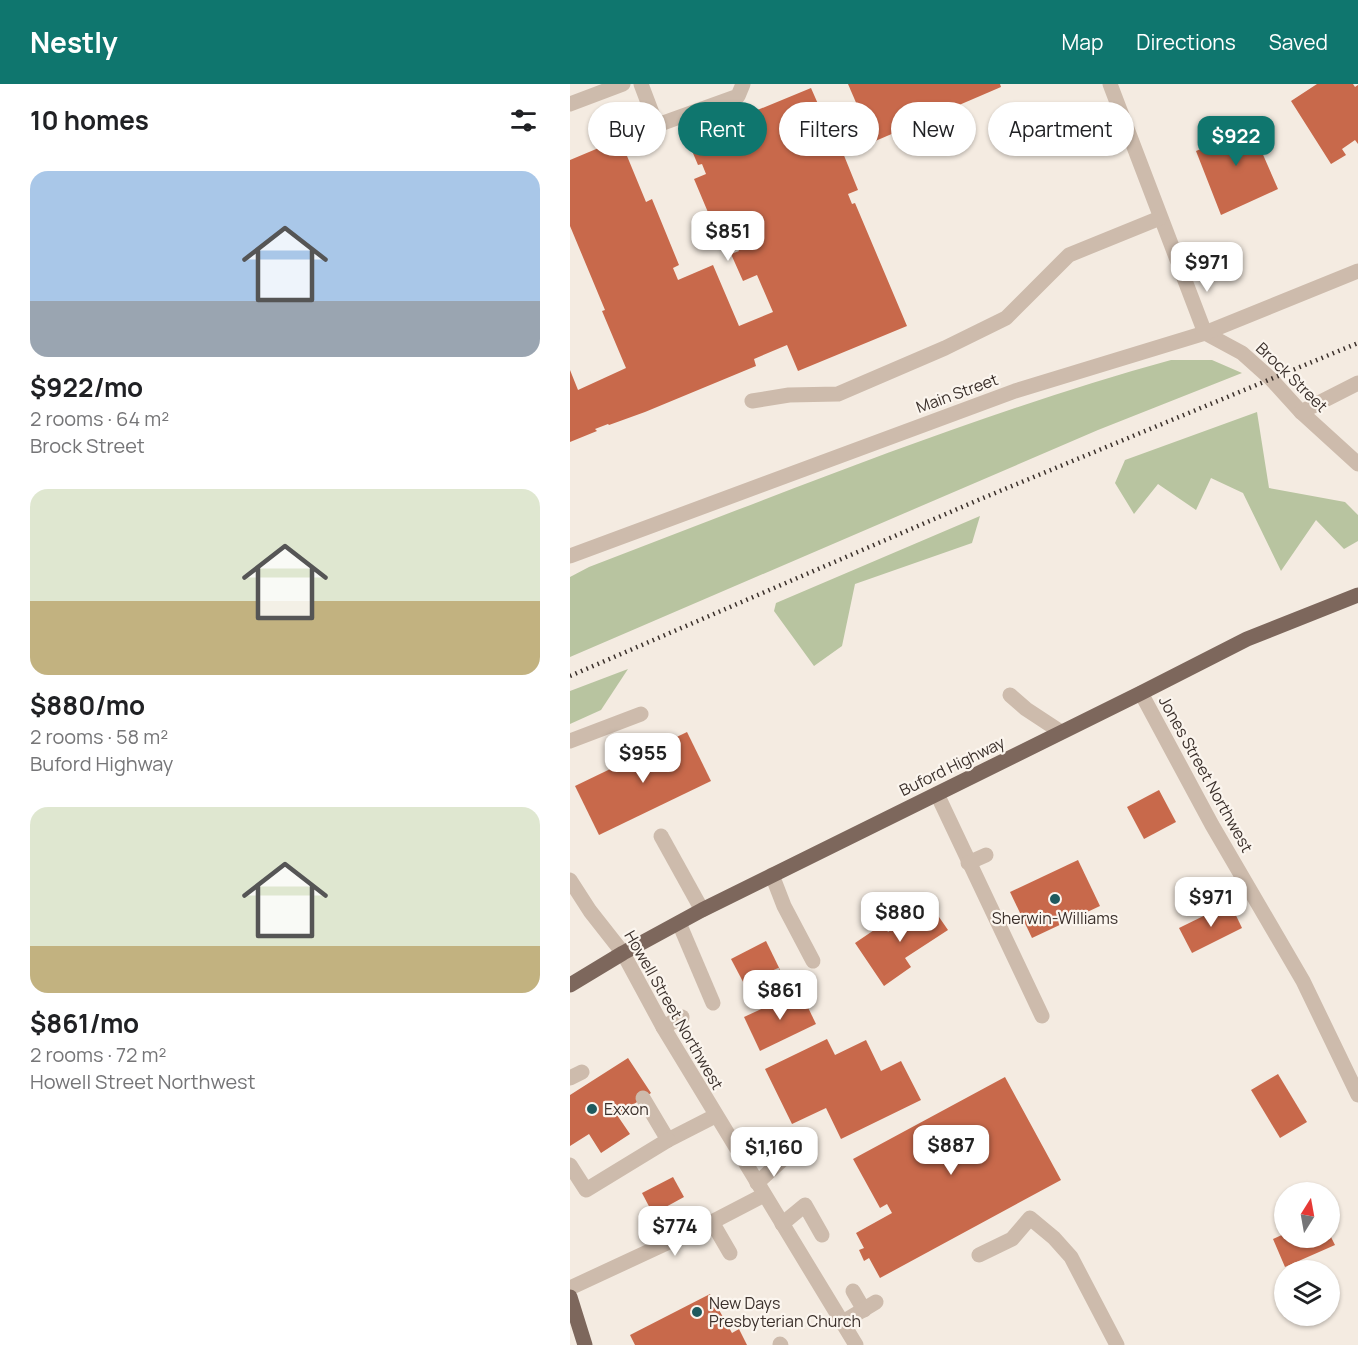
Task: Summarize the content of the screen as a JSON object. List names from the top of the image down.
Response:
{
  "streets": {
    "main road": ["Buford Highway"],
    "street": [
      "Brock Street",
      "Main Street",
      "Jones Street Northwest",
      "Howell Street Northwest"
    ]
  },
  "crossings": [
    ["Brock Street", "Main Street"],
    ["Buford Highway", "Jones Street Northwest"],
    ["Buford Highway", "Howell Street Northwest"]
  ],
  "places": ["Sherwin-Williams", "Exxon", "New Days Presbyterian Church"],
  "north": "top",
  "page": {
    "header": "Nestly",
    "nav": ["Map", "Directions", "Saved"],
    "heading": "10 homes",
    "chip": [
      "Buy",
      "Rent",
      "Filters",
      "New",
      "Apartment"
    ],
    "price": [
      "$922",
      "$851",
      "$971",
      "$955",
      "$971",
      "$880",
      "$861",
      "$887",
      "$1,160",
      "$774"
    ],
    "list": [
      {
        "name": "$922/mo",
        "note": "2 rooms · 64 m² · Brock Street"
      },
      {
        "name": "$880/mo",
        "note": "2 rooms · 58 m² · Buford Highway"
      },
      {
        "name": "$861/mo",
        "note": "2 rooms · 72 m² · Howell Street Northwest"
      }
    ]
  }
}
